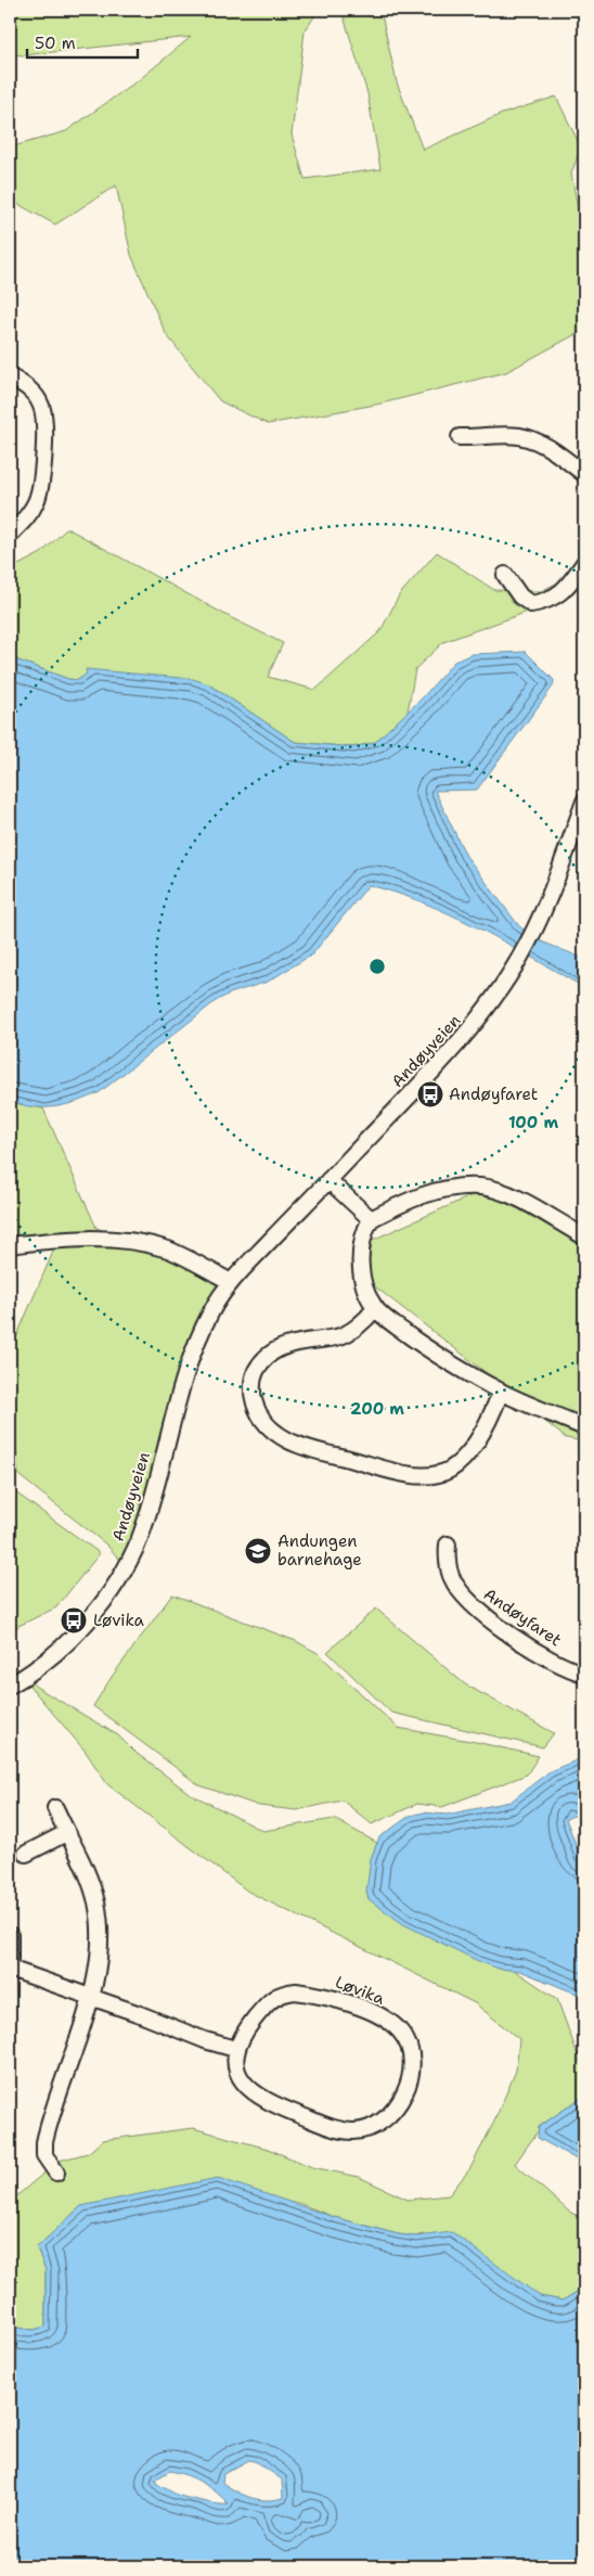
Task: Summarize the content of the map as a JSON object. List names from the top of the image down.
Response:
{
  "streets": {
    "street": ["Andøyveien", "Andøyfaret", "Løvika"]
  },
  "places": {
    "bus stop": ["Andøyfaret", "Løvika"],
    "school or university": ["Andungen barnehage"]
  },
  "scale_bar": "50 m",
  "rings": ["100 m", "200 m"]
}
